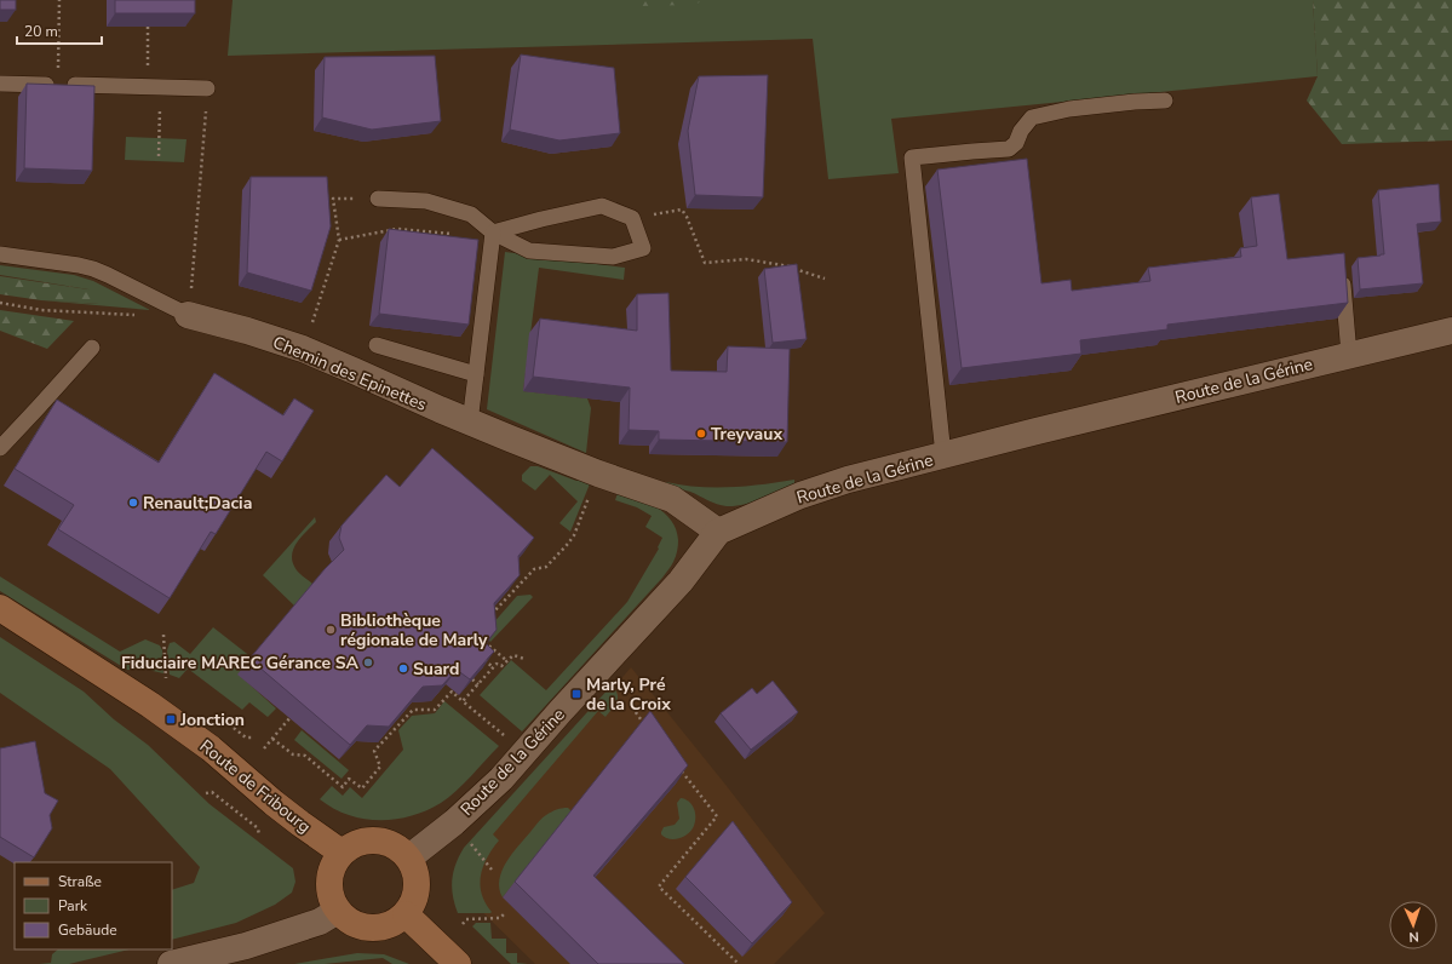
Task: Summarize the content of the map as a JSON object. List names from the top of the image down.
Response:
{
  "streets": {
    "main road": ["Route de Fribourg"],
    "street": ["Chemin des Epinettes", "Route de la Gérine"]
  },
  "crossings": [
    ["Chemin des Epinettes", "Route de la Gérine"],
    ["Route de la Gérine", "Route de Fribourg"]
  ],
  "places": {
    "other": [
      "Treyvaux",
      "Renault;Dacia",
      "Bibliothèque régionale de Marly",
      "Fiduciaire MAREC Gérance SA",
      "Suard"
    ],
    "transit": ["Marly, Pré de la Croix", "Jonction"]
  },
  "legend": ["Straße", "Park", "Gebäude"],
  "scale_bar": "20 m",
  "north": "bottom"
}
